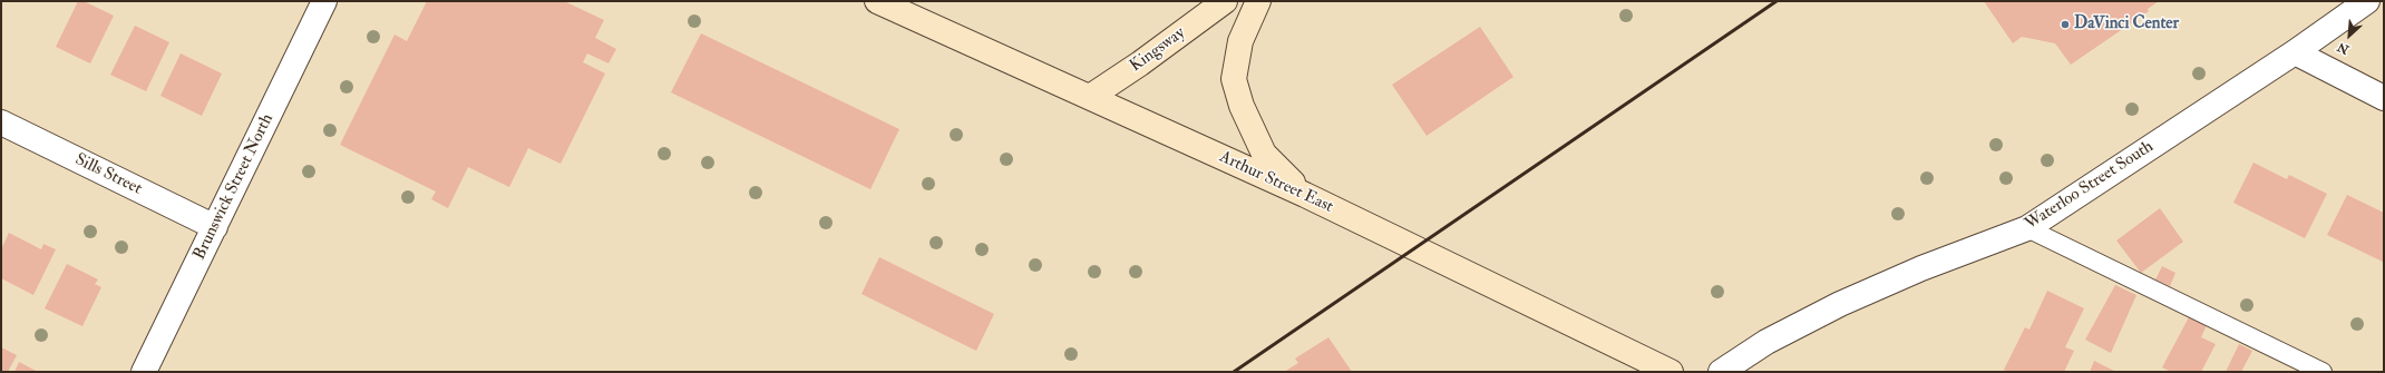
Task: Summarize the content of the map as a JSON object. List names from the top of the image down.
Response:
{
  "streets": {
    "main road": ["Kingsway", "Arthur Street East"],
    "street": ["Sills Street", "Waterloo Street South", "Brunswick Street North"]
  },
  "crossings": [
    ["Kingsway", "Arthur Street East"],
    ["Sills Street", "Brunswick Street North"]
  ],
  "places": ["DaVinci Center"],
  "north": "bottom left"
}
